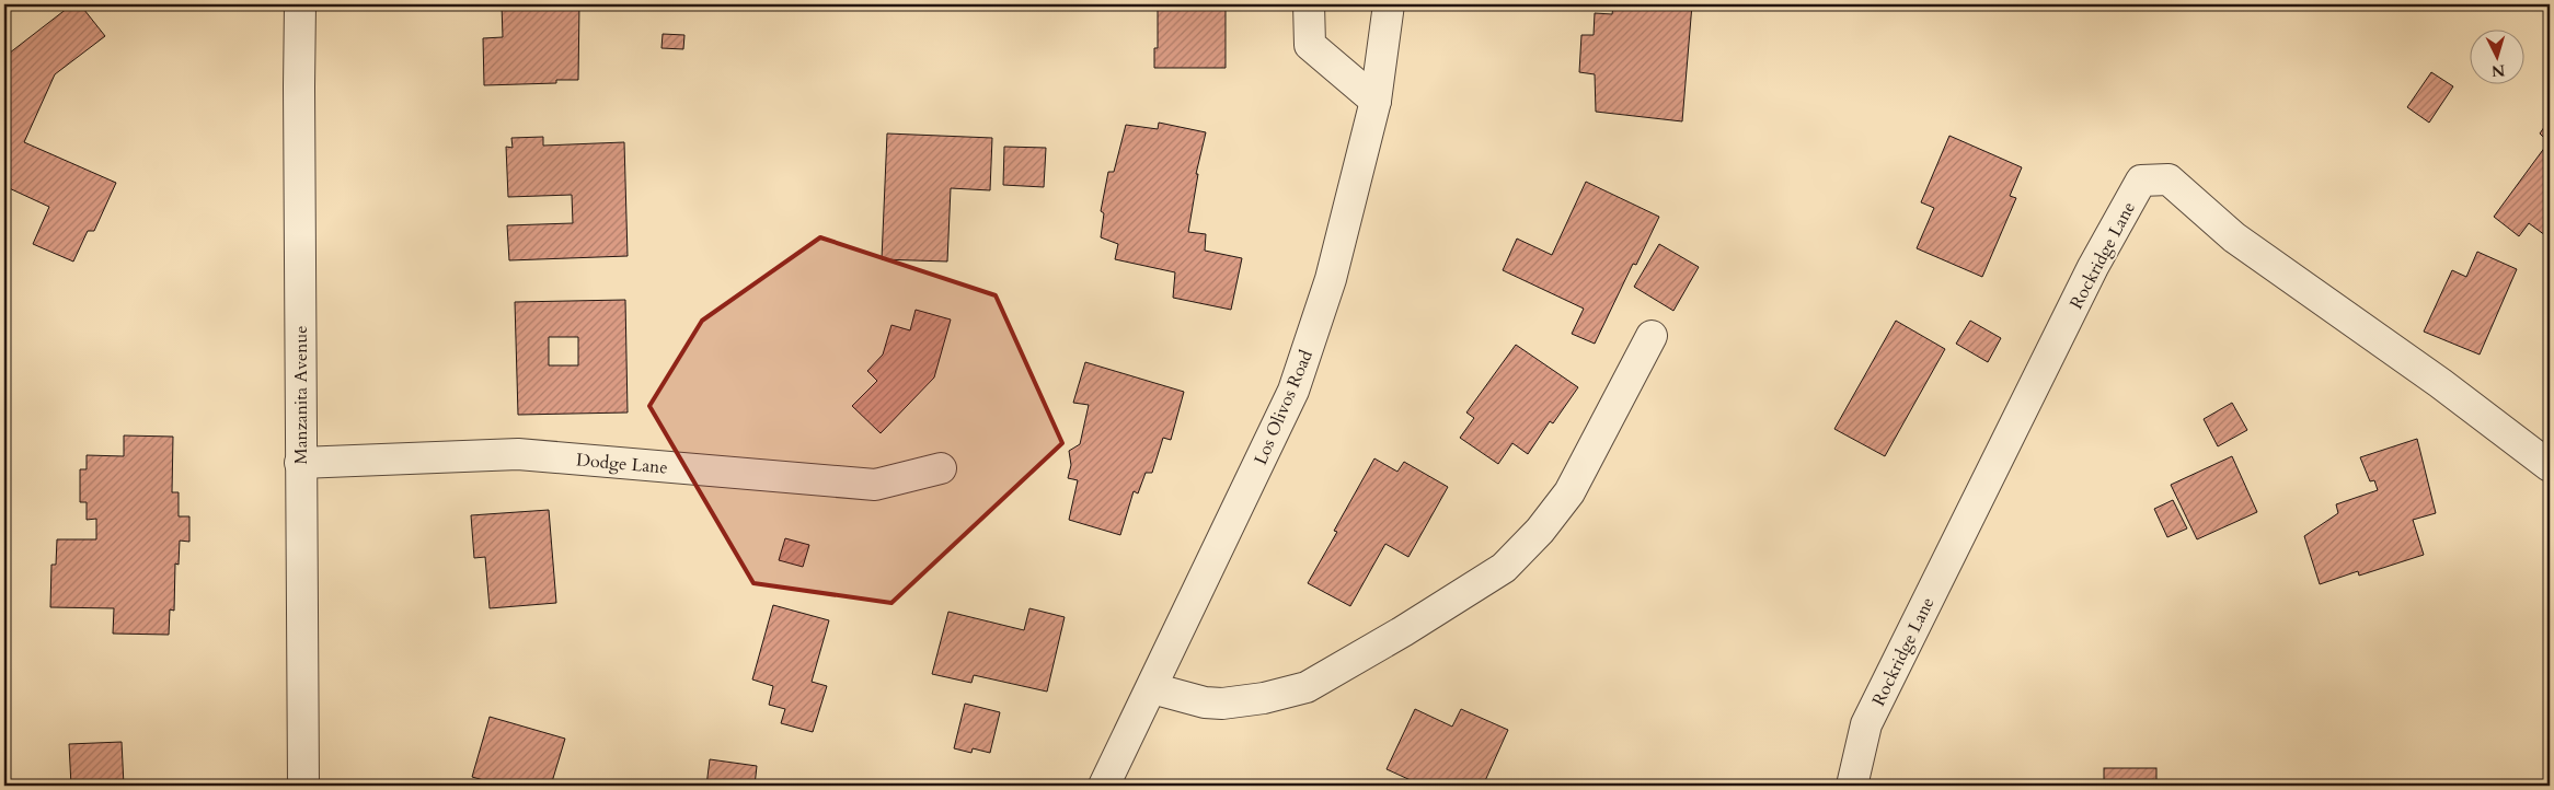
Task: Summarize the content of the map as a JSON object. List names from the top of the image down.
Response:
{
  "streets": {
    "street": [
      "Rockridge Lane",
      "Manzanita Avenue",
      "Los Olivos Road",
      "Dodge Lane"
    ]
  },
  "crossings": [
    ["Manzanita Avenue", "Dodge Lane"]
  ],
  "north": "bottom"
}
